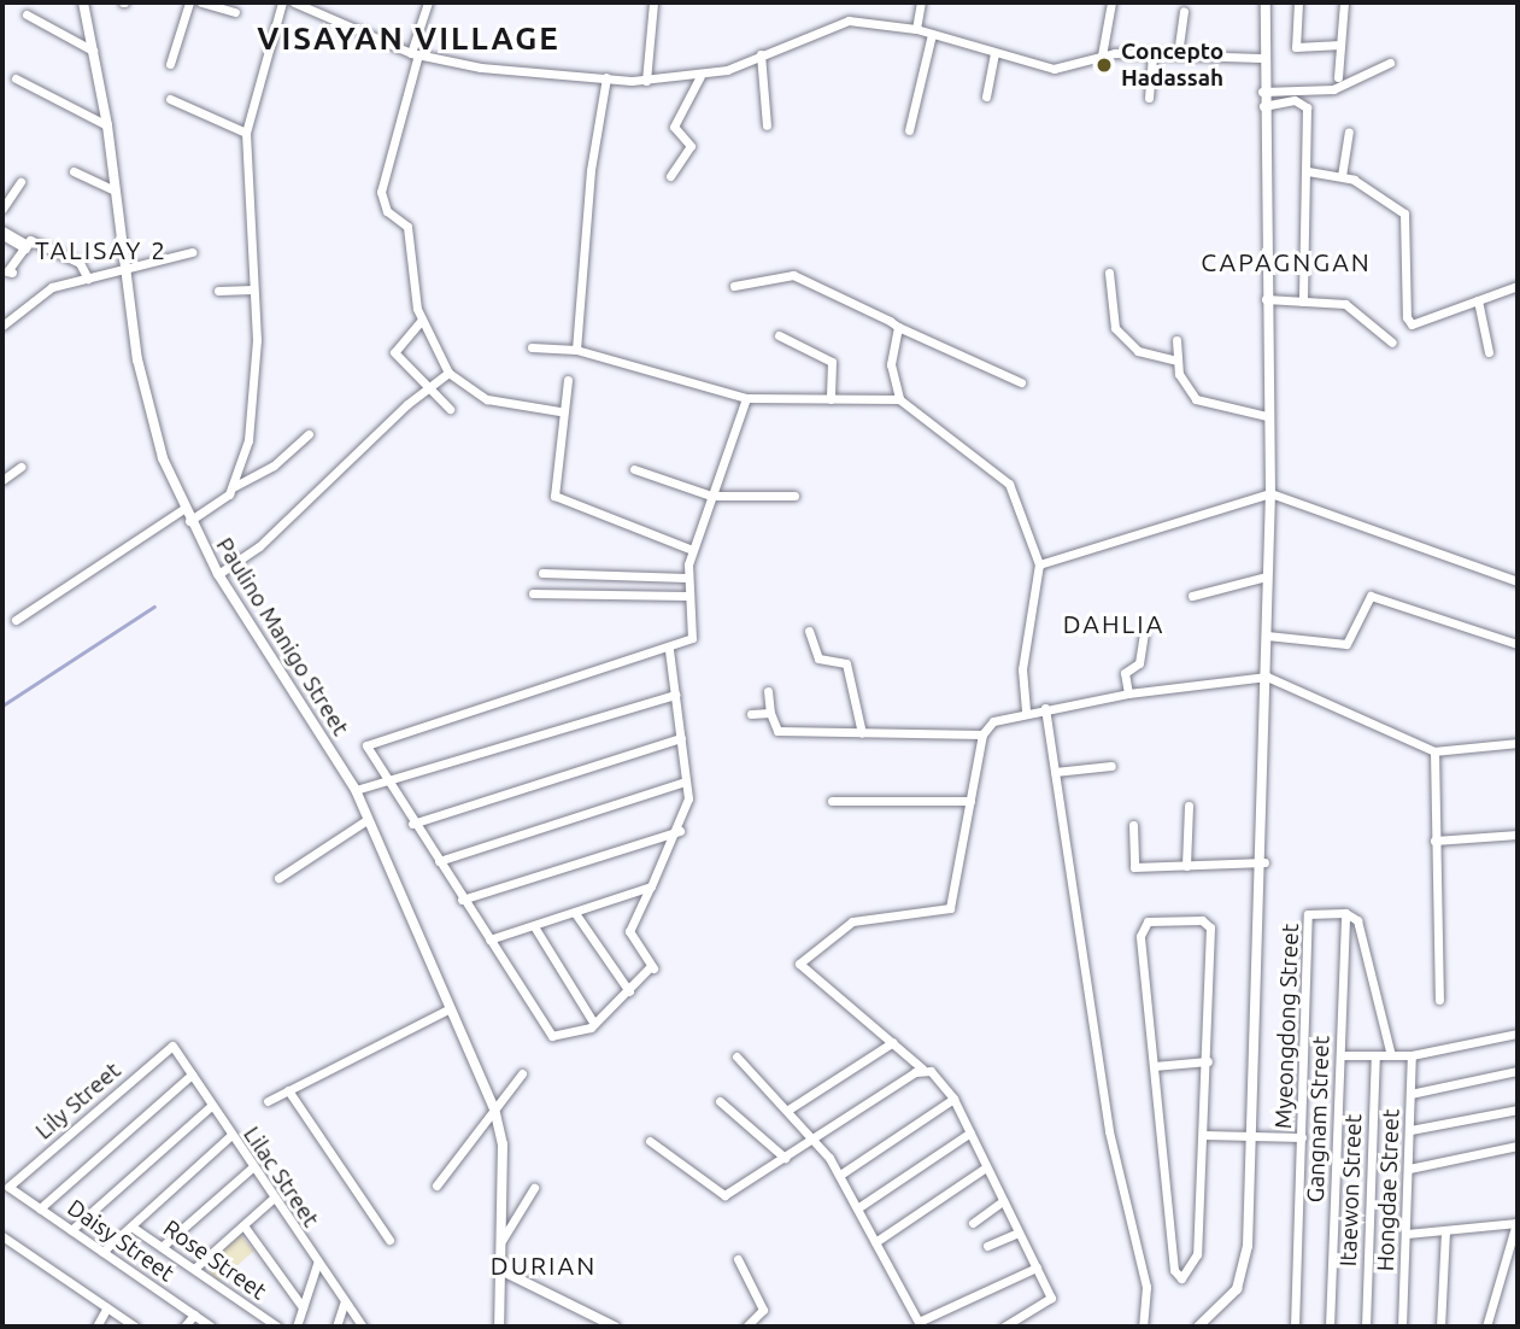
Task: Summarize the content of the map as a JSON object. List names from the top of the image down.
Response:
{
  "streets": {
    "street": [
      "Paulino Manigo Street",
      "Myeongdong Street",
      "Lily Street",
      "Gangnam Street",
      "Lilac Street",
      "Itaewon Street",
      "Hongdae Street",
      "Daisy Street",
      "Rose Street"
    ]
  },
  "crossings": [
    ["Myeongdong Street", "Gangnam Street"],
    ["Lily Street", "Lilac Street"],
    ["Lily Street", "Daisy Street"]
  ],
  "districts": [
    "VISAYAN VILLAGE",
    "TALISAY 2",
    "CAPAGNGAN",
    "DAHLIA",
    "DURIAN"
  ],
  "places": ["Concepto Hadassah"]
}
